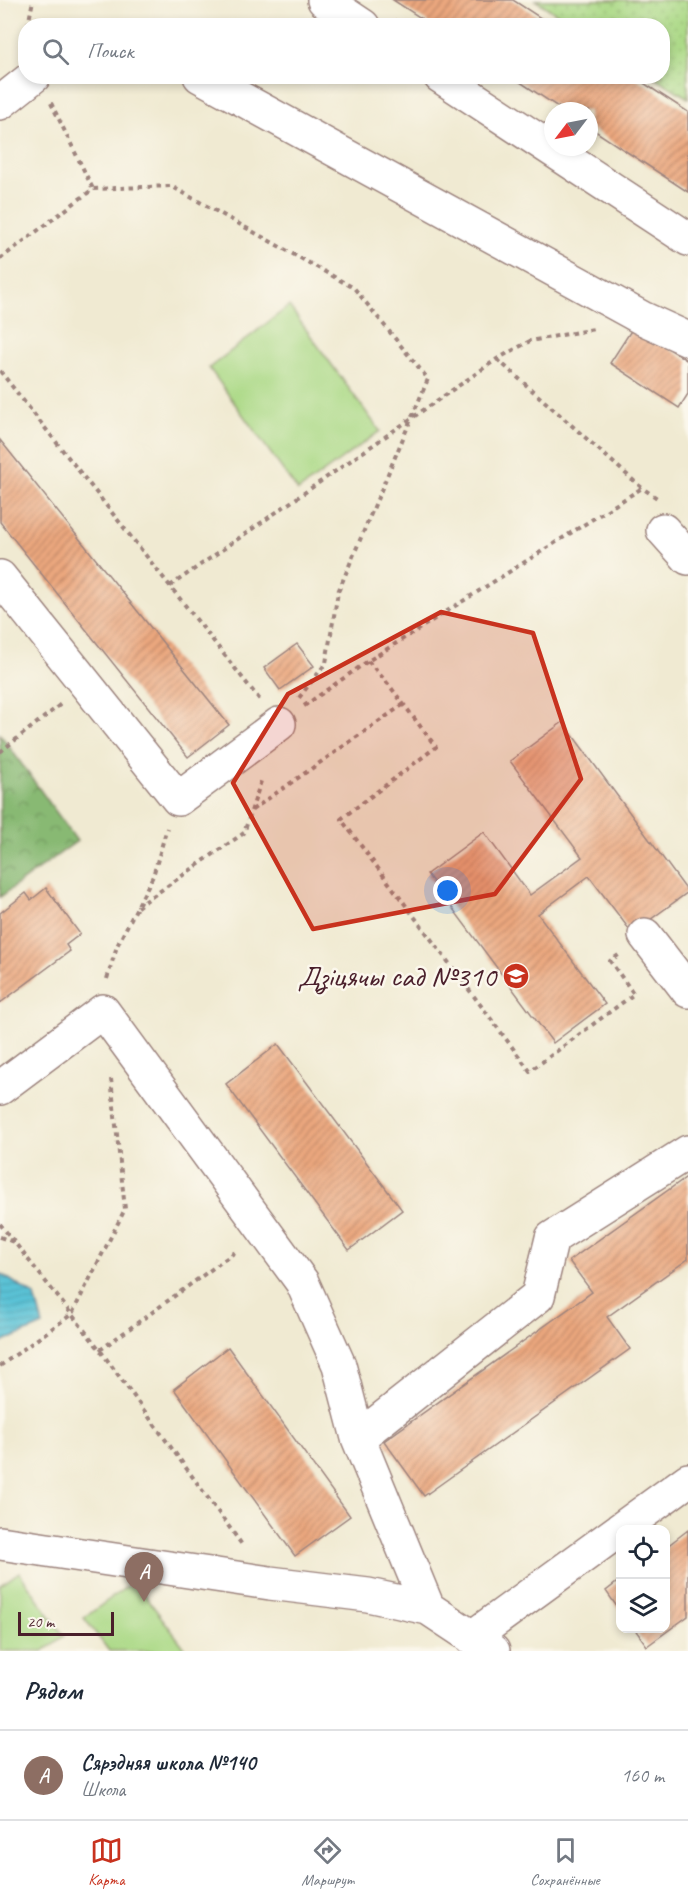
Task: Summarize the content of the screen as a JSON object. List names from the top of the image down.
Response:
{
  "places": {
    "school or university": ["Дзіцячы сад №310"]
  },
  "scale_bar": "20 m",
  "north": "bottom left",
  "page": {
    "search": "Поиск",
    "pins": "A",
    "scale": "20 m",
    "heading": "Рядом",
    "list": [
      {
        "mark": "A",
        "name": "Сярэдняя школа №140",
        "note": "Школа",
        "value": "160 m"
      }
    ],
    "nav": ["Карта", "Маршрут", "Сохранённые"]
  }
}
